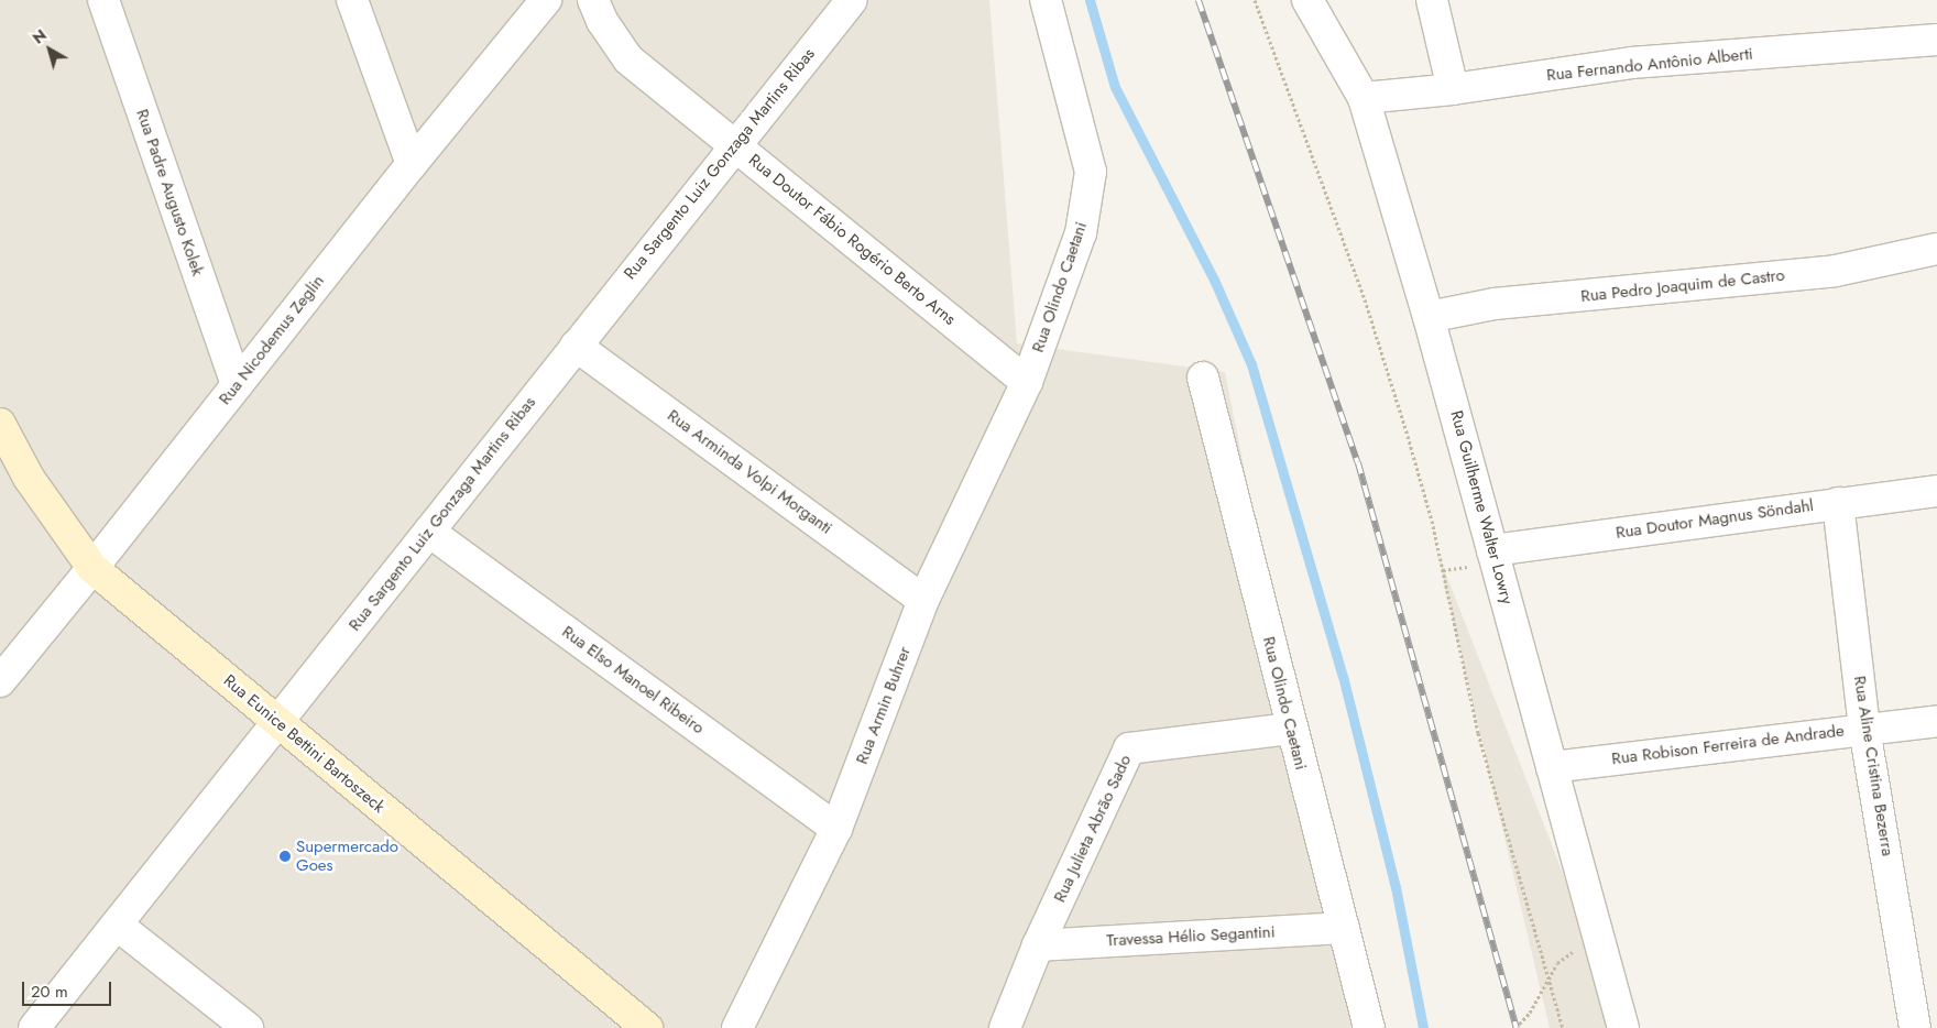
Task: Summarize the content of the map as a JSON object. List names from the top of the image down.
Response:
{
  "streets": {
    "street": [
      "Rua Fernando Antônio Alberti",
      "Rua Sargento Luiz Gonzaga Martins Ribas",
      "Rua Padre Augusto Kolek",
      "Rua Doutor Fábio Rogério Berto Arns",
      "Rua Pedro Joaquim de Castro",
      "Rua Olindo Caetani",
      "Rua Nicodemus Zeglin",
      "Rua Arminda Volpi Morganti",
      "Rua Guilherme Walter Lowry",
      "Rua Doutor Magnus Söndahl",
      "Rua Elso Manoel Ribeiro",
      "Rua Armin Buhrer",
      "Rua Eunice Bettini Bartoszeck",
      "Rua Robison Ferreira de Andrade",
      "Rua Aline Cristina Bezerra",
      "Rua Julieta Abrão Sado",
      "Travessa Hélio Segantini"
    ]
  },
  "crossings": [
    ["Rua Fernando Antônio Alberti", "Rua Guilherme Walter Lowry"],
    ["Rua Sargento Luiz Gonzaga Martins Ribas", "Rua Doutor Fábio Rogério Berto Arns"],
    ["Rua Sargento Luiz Gonzaga Martins Ribas", "Rua Arminda Volpi Morganti"],
    ["Rua Sargento Luiz Gonzaga Martins Ribas", "Rua Elso Manoel Ribeiro"],
    ["Rua Sargento Luiz Gonzaga Martins Ribas", "Rua Eunice Bettini Bartoszeck"],
    ["Rua Padre Augusto Kolek", "Rua Nicodemus Zeglin"],
    ["Rua Doutor Fábio Rogério Berto Arns", "Rua Olindo Caetani"],
    ["Rua Doutor Fábio Rogério Berto Arns", "Rua Armin Buhrer"],
    ["Rua Pedro Joaquim de Castro", "Rua Guilherme Walter Lowry"],
    ["Rua Olindo Caetani", "Rua Armin Buhrer"],
    ["Rua Olindo Caetani", "Rua Julieta Abrão Sado"],
    ["Rua Olindo Caetani", "Travessa Hélio Segantini"],
    ["Rua Nicodemus Zeglin", "Rua Eunice Bettini Bartoszeck"],
    ["Rua Arminda Volpi Morganti", "Rua Armin Buhrer"],
    ["Rua Guilherme Walter Lowry", "Rua Doutor Magnus Söndahl"],
    ["Rua Guilherme Walter Lowry", "Rua Robison Ferreira de Andrade"],
    ["Rua Doutor Magnus Söndahl", "Rua Aline Cristina Bezerra"],
    ["Rua Elso Manoel Ribeiro", "Rua Armin Buhrer"],
    ["Rua Robison Ferreira de Andrade", "Rua Aline Cristina Bezerra"],
    ["Rua Julieta Abrão Sado", "Travessa Hélio Segantini"]
  ],
  "places": ["Supermercado Goes"],
  "scale_bar": "20 m",
  "north": "top left"
}
